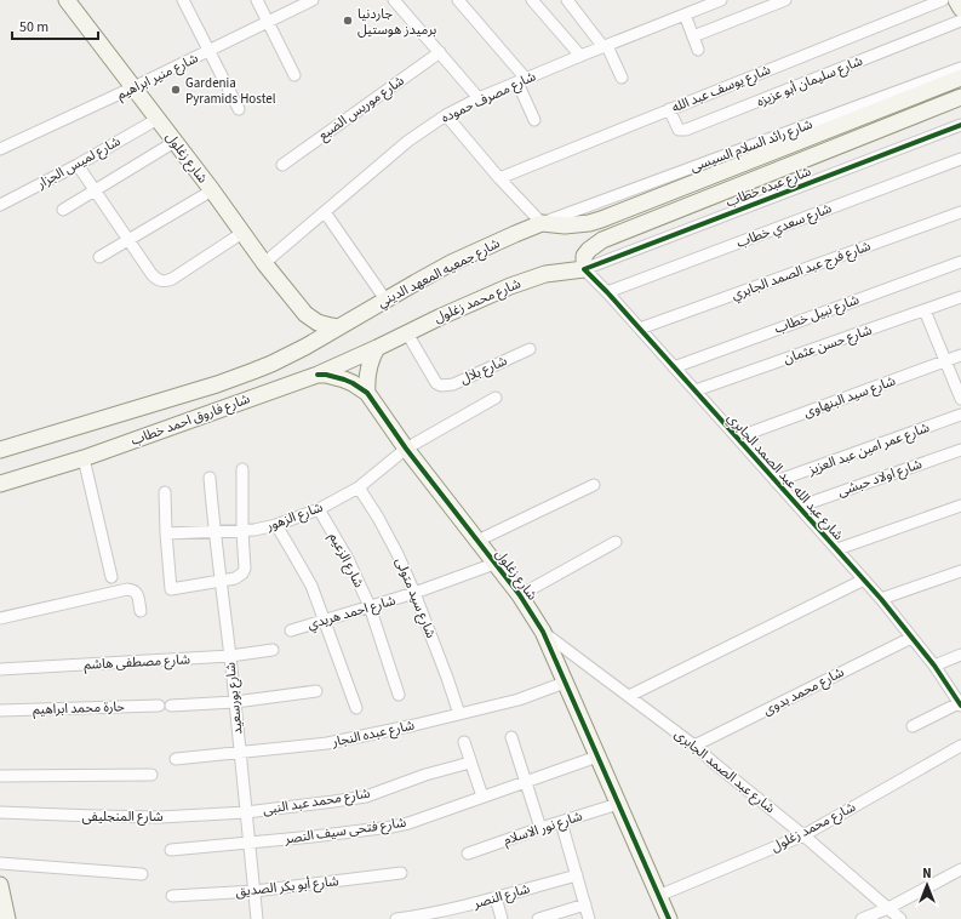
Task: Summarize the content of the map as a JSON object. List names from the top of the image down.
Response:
{
  "streets": {
    "main road": [
      "شارع زغلول",
      "شارع جمعيه المعهد الديني",
      "شارع محمد زغلول",
      "شارع فاروق احمد خطاب"
    ],
    "street": [
      "شارع منير ابراهيم",
      "شارع سليمان أبو عزيزه",
      "شارع يوسف عبد الله",
      "شارع مصرف حموده",
      "شارع موريس الضبع",
      "شارع رائد السلام السيسى",
      "شارع لميس الجزار",
      "شارع عبده خطاب",
      "شارع سعدي خطاب",
      "شارع فرج عبد الصمد الجابري",
      "شارع نبيل خطاب",
      "شارع حسن عثمان",
      "شارع بلال",
      "شارع سيد البنهاوى",
      "شارع عمر امين عبد العزيز",
      "شارع عبد الله عبد الصمد الجابري",
      "شارع اولاد حبشى",
      "شارع الزهور",
      "شارع الزعيم",
      "شارع سيد متولى",
      "شارع احمد هريدي",
      "شارع مصطفى هاشم",
      "شارع محمد بدوى",
      "شارع بورسعيد",
      "حارة محمد ابراهيم",
      "شارع عبده النجار",
      "شارع عبد الصمد الجابرى",
      "شارع محمد عبد النبى",
      "شارع المنجليفى",
      "شارع نور الاسلام",
      "شارع فتحى سيف النصر",
      "شارع أبو بكر الصديق",
      "شارع النصر"
    ]
  },
  "crossings": [
    ["شارع منير ابراهيم", "شارع زغلول"],
    ["شارع سليمان أبو عزيزه", "شارع يوسف عبد الله"],
    ["شارع مصرف حموده", "شارع زغلول"],
    ["شارع رائد السلام السيسى", "شارع جمعيه المعهد الديني"],
    ["شارع زغلول", "شارع لميس الجزار"],
    ["شارع زغلول", "شارع جمعيه المعهد الديني"],
    ["شارع زغلول", "شارع محمد زغلول"],
    ["شارع زغلول", "شارع فاروق احمد خطاب"],
    ["شارع زغلول", "شارع الزهور"],
    ["شارع زغلول", "شارع احمد هريدي"],
    ["شارع زغلول", "شارع عبده النجار"],
    ["شارع زغلول", "شارع عبد الصمد الجابرى"],
    ["شارع زغلول", "شارع نور الاسلام"],
    ["شارع زغلول", "شارع فتحى سيف النصر"],
    ["شارع عبده خطاب", "شارع محمد زغلول"],
    ["شارع عبده خطاب", "شارع عبد الله عبد الصمد الجابري"],
    ["شارع سعدي خطاب", "شارع عبد الله عبد الصمد الجابري"],
    ["شارع فرج عبد الصمد الجابري", "شارع عبد الله عبد الصمد الجابري"],
    ["شارع جمعيه المعهد الديني", "شارع فاروق احمد خطاب"],
    ["شارع محمد زغلول", "شارع بلال"],
    ["شارع محمد زغلول", "شارع فاروق احمد خطاب"],
    ["شارع محمد زغلول", "شارع عبد الله عبد الصمد الجابري"],
    ["شارع محمد زغلول", "شارع عبد الصمد الجابرى"],
    ["شارع نبيل خطاب", "شارع عبد الله عبد الصمد الجابري"],
    ["شارع حسن عثمان", "شارع عبد الله عبد الصمد الجابري"],
    ["شارع سيد البنهاوى", "شارع عبد الله عبد الصمد الجابري"],
    ["شارع عمر امين عبد العزيز", "شارع عبد الله عبد الصمد الجابري"],
    ["شارع عبد الله عبد الصمد الجابري", "شارع اولاد حبشى"],
    ["شارع عبد الله عبد الصمد الجابري", "شارع محمد بدوى"],
    ["شارع الزهور", "شارع الزعيم"],
    ["شارع الزهور", "شارع سيد متولى"],
    ["شارع الزهور", "شارع بورسعيد"],
    ["شارع الزعيم", "شارع احمد هريدي"],
    ["شارع سيد متولى", "شارع احمد هريدي"],
    ["شارع سيد متولى", "شارع عبده النجار"],
    ["شارع مصطفى هاشم", "شارع بورسعيد"],
    ["شارع محمد بدوى", "شارع عبد الصمد الجابرى"],
    ["شارع بورسعيد", "شارع عبده النجار"],
    ["شارع بورسعيد", "شارع محمد عبد النبى"],
    ["شارع بورسعيد", "شارع المنجليفى"],
    ["شارع بورسعيد", "شارع فتحى سيف النصر"],
    ["شارع بورسعيد", "شارع أبو بكر الصديق"],
    ["شارع محمد عبد النبى", "شارع المنجليفى"]
  ],
  "places": ["جاردنيا برميدز هوستيل", "Gardenia Pyramids Hostel"],
  "scale_bar": "50 m",
  "north": "top"
}
